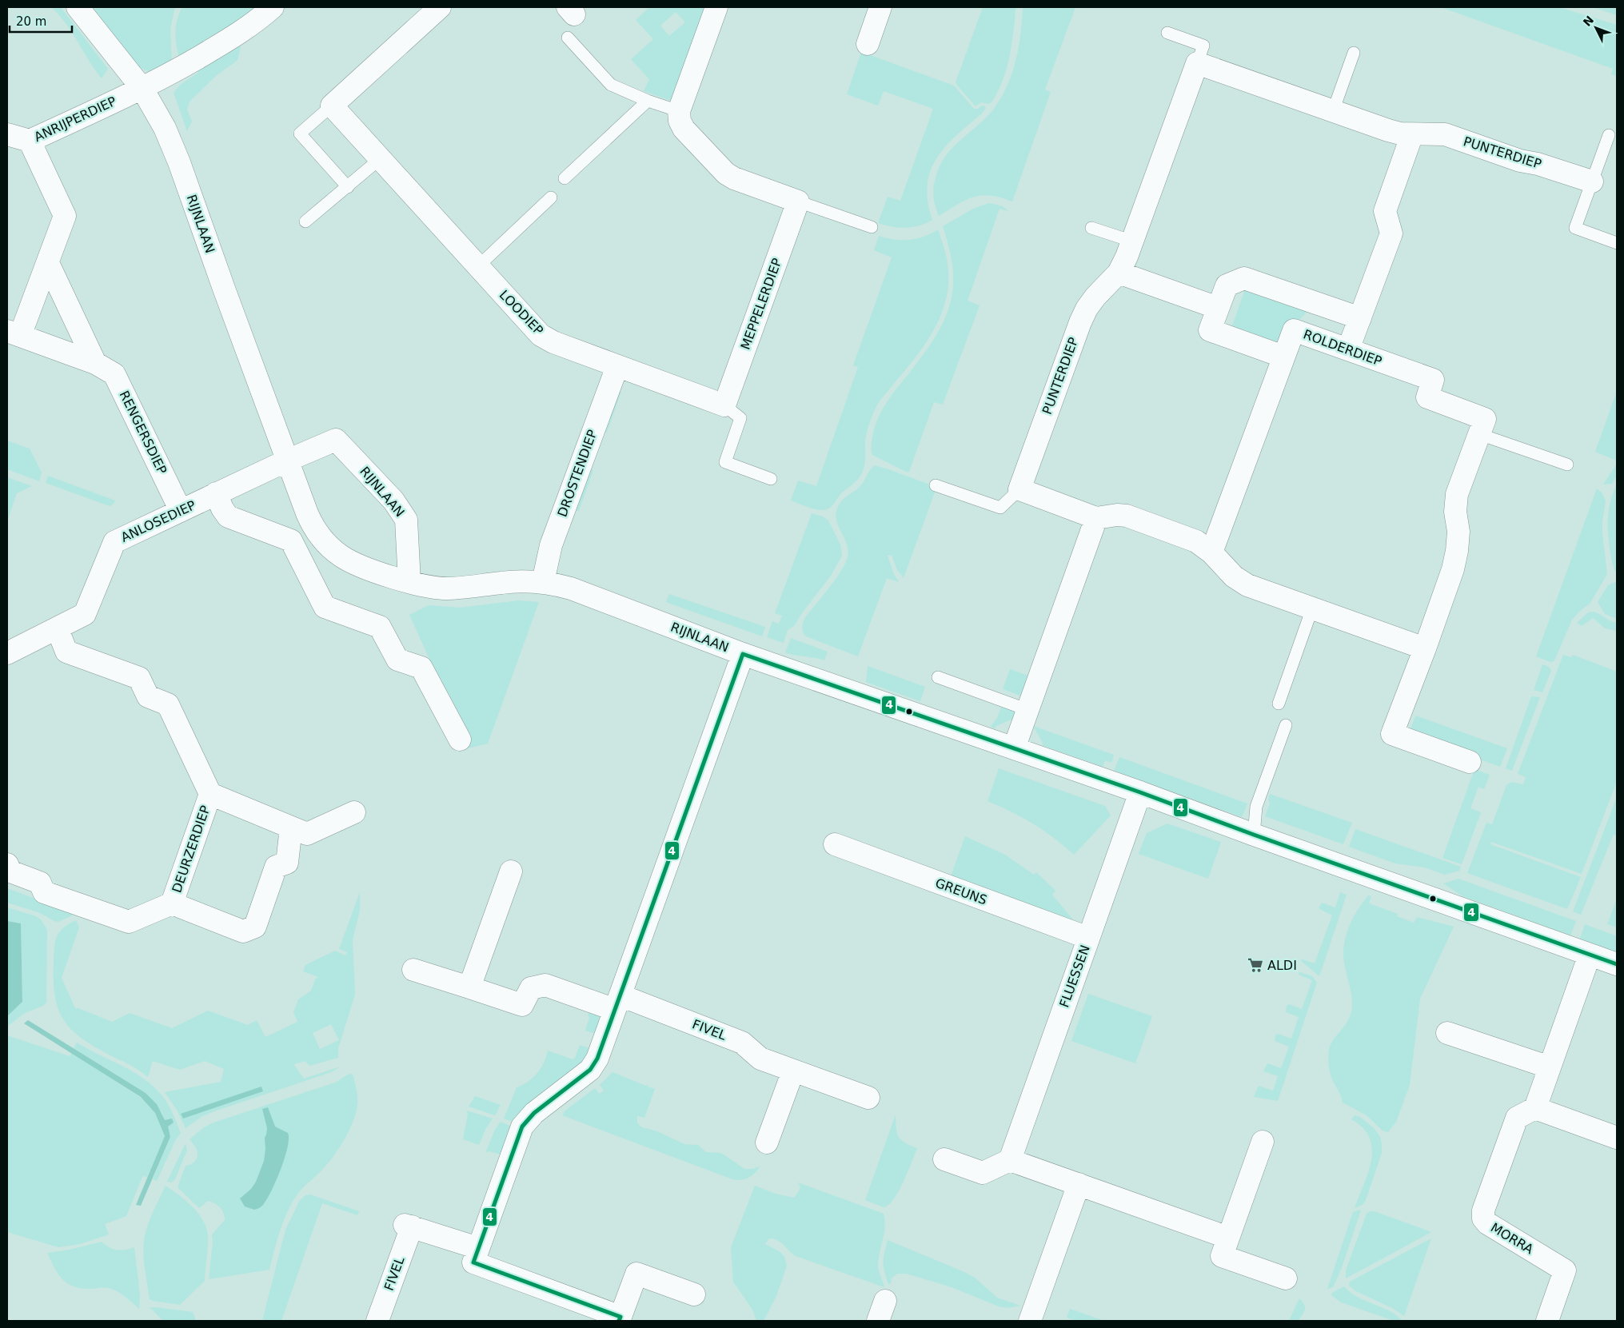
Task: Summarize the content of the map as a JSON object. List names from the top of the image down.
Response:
{
  "streets": {
    "street": [
      "ANRIJPERDIEP",
      "PUNTERDIEP",
      "RIJNLAAN",
      "MEPPELERDIEP",
      "LOODIEP",
      "ROLDERDIEP",
      "RENGERSDIEP",
      "DROSTENDIEP",
      "ANLOSEDIEP",
      "DEURZERDIEP",
      "GREUNS",
      "FLUESSEN",
      "FIVEL",
      "MORRA"
    ]
  },
  "crossings": [
    ["ANRIJPERDIEP", "RIJNLAAN"],
    ["ANRIJPERDIEP", "RENGERSDIEP"],
    ["RIJNLAAN", "DROSTENDIEP"],
    ["RIJNLAAN", "ANLOSEDIEP"],
    ["RIJNLAAN", "FLUESSEN"],
    ["LOODIEP", "DROSTENDIEP"],
    ["RENGERSDIEP", "ANLOSEDIEP"],
    ["ANLOSEDIEP", "DEURZERDIEP"],
    ["GREUNS", "FLUESSEN"]
  ],
  "places": {
    "supermarket": ["ALDI"]
  },
  "lines": ["transit line 4"],
  "scale_bar": "20 m",
  "north": "top left"
}
